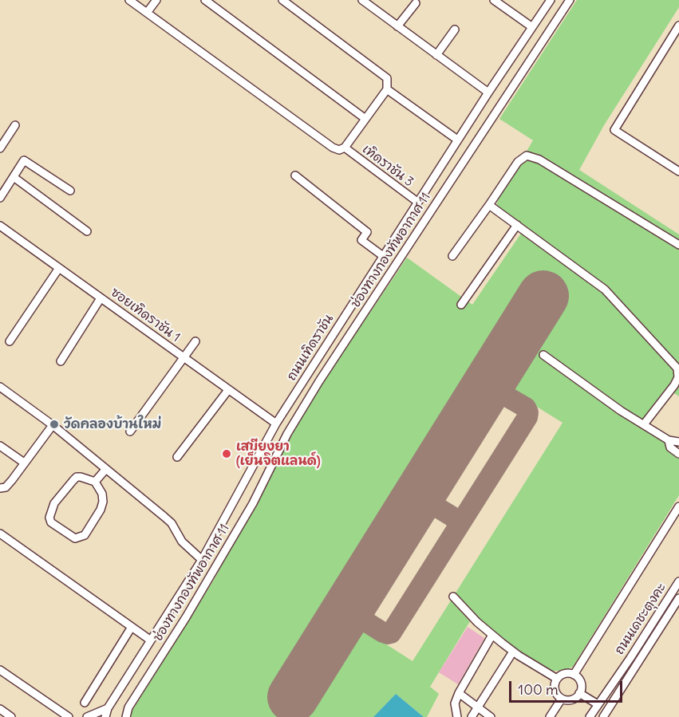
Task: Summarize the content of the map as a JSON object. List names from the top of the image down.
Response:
{
  "streets": {
    "street": [
      "เทิดราชัน 3",
      "ช่องทางกองทัพอากาศ 11",
      "ซอยเทิดราชัน 1",
      "ถนนเทิดราชัน",
      "ถนนเดชะตุงคะ"
    ]
  },
  "crossings": [
    ["เทิดราชัน 3", "ถนนเทิดราชัน"],
    ["ซอยเทิดราชัน 1", "ถนนเทิดราชัน"]
  ],
  "places": ["วัดคลองบ้านใหม่", "เสบียงยา (เย็นจิตแลนด์)"],
  "scale_bar": "100 m"
}
